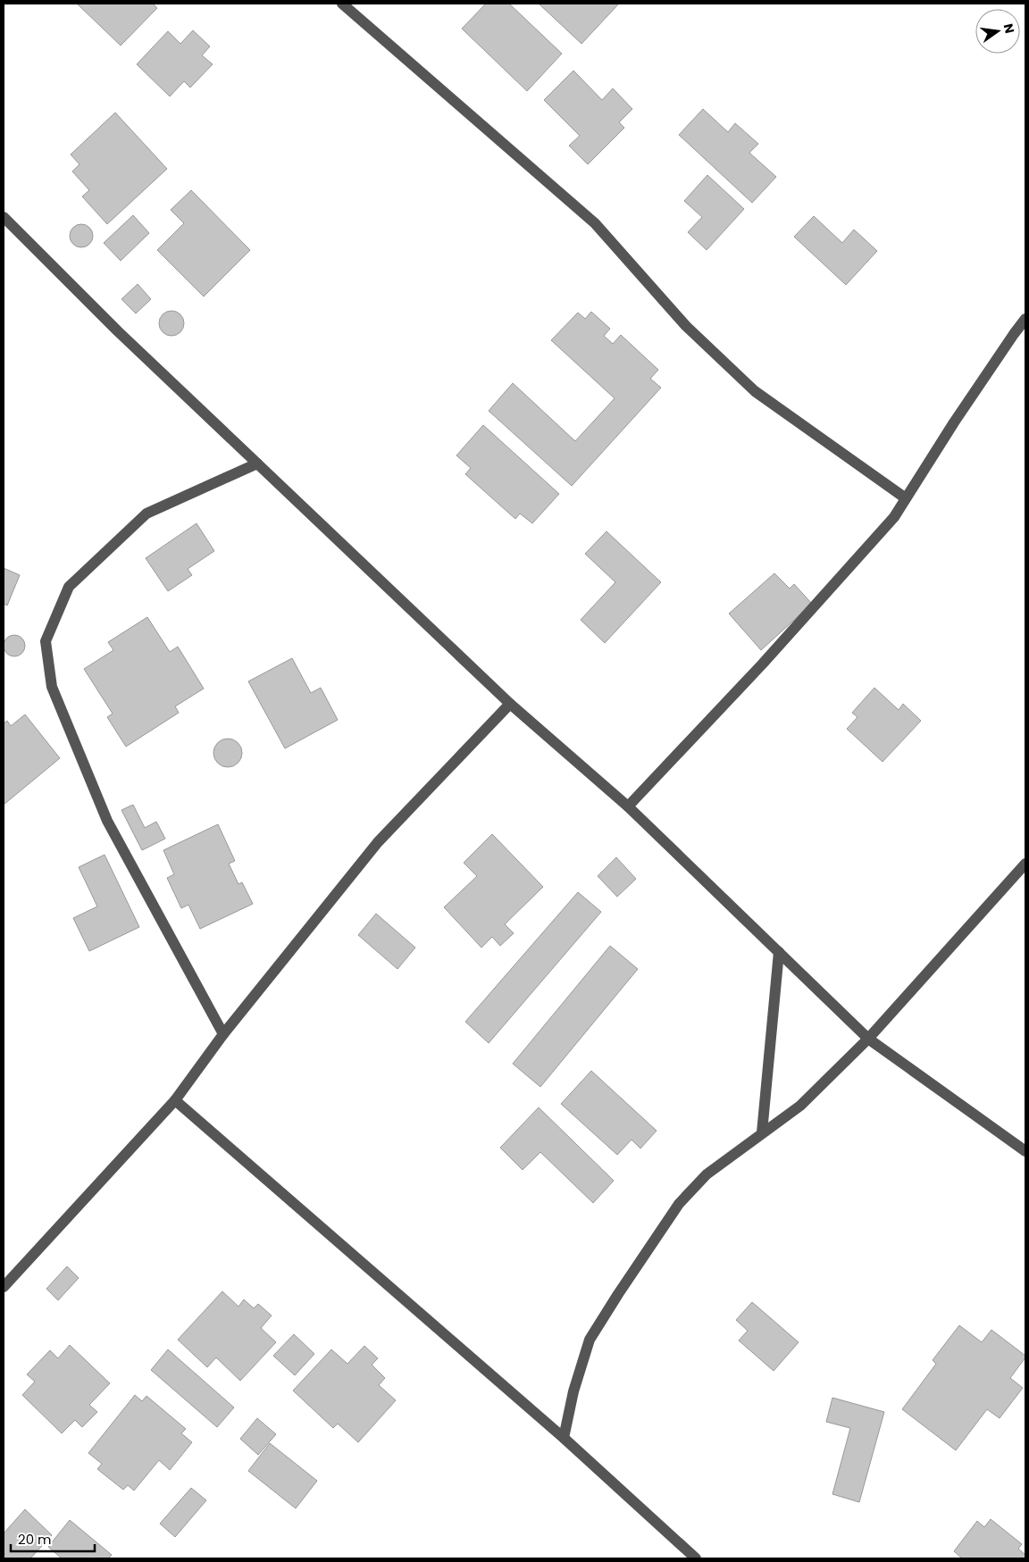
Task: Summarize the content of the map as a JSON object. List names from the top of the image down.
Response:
{
  "scale_bar": "20 m",
  "north": "right"
}
